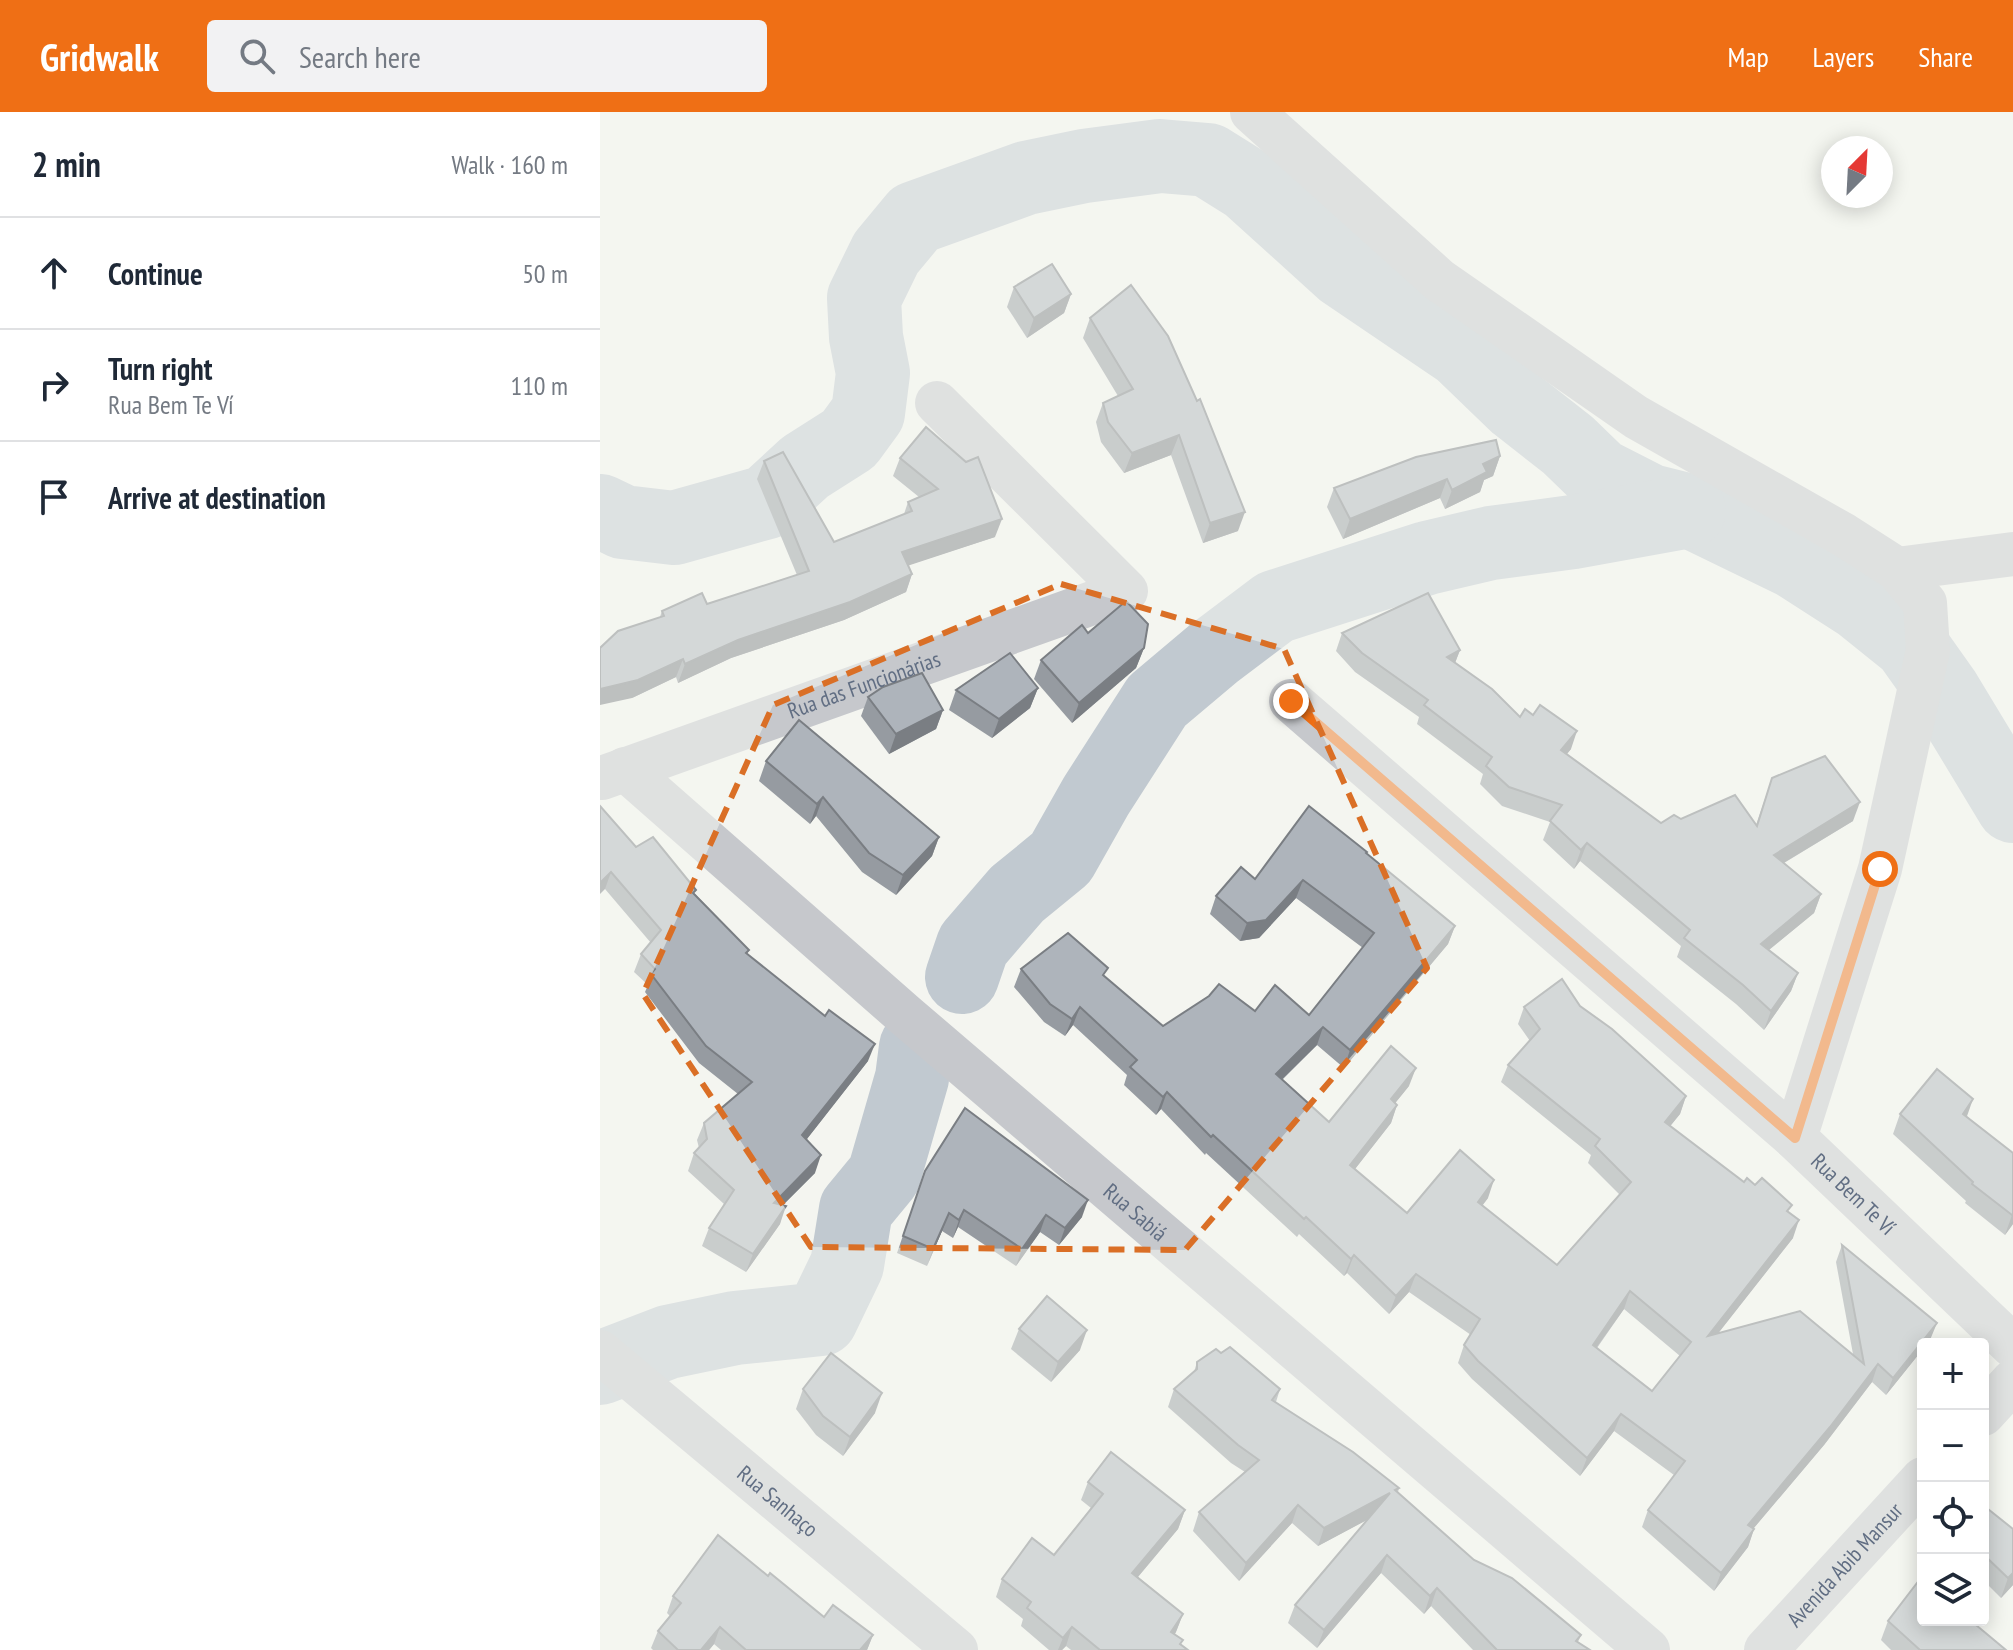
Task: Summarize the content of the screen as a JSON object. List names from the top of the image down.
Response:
{
  "streets": {
    "street": [
      "Rua das Funcionárias",
      "Rua Bem Te Ví",
      "Rua Sabiá",
      "Rua Sanhaço",
      "Avenida Abib Mansur"
    ]
  },
  "crossings": [
    ["Rua das Funcionárias", "Rua Sabiá"]
  ],
  "north": "top right",
  "page": {
    "header": "Gridwalk",
    "search": "Search here",
    "nav": ["Map", "Layers", "Share"],
    "heading": ["2 min", "Walk · 160 m"],
    "list": [
      ["Continue", "50 m"],
      ["Turn right", "Rua Bem Te Ví", "110 m"],
      "Arrive at destination"
    ],
    "map_buttons": ["+", "−"]
  }
}
